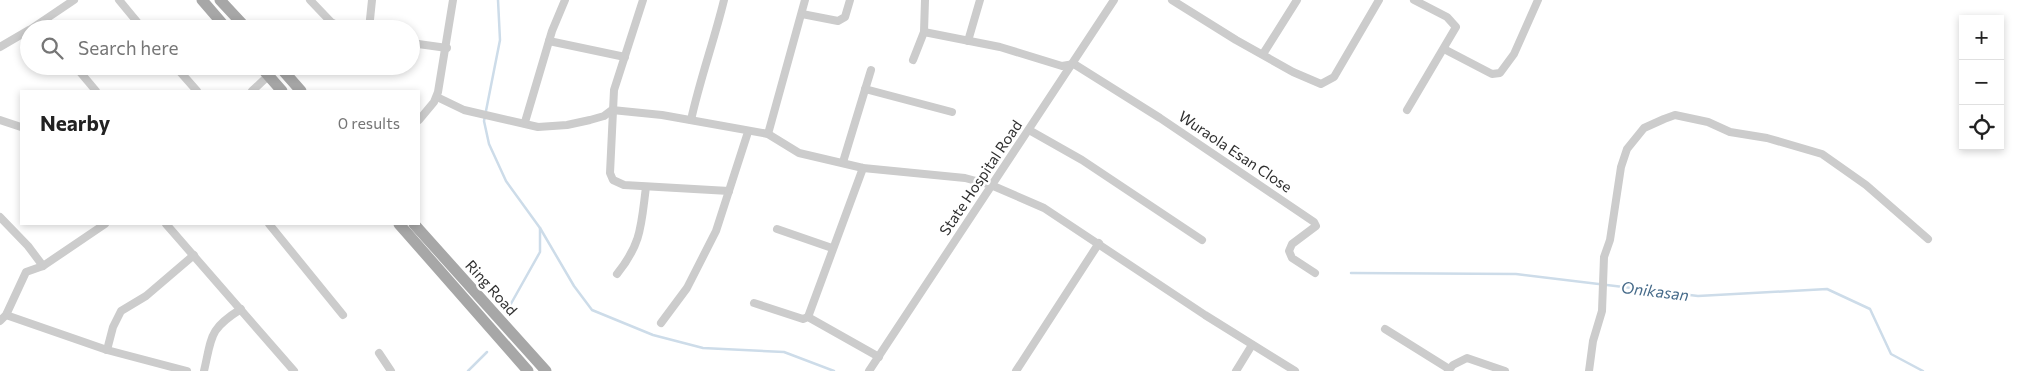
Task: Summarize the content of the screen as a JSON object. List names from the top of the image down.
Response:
{
  "streets": {
    "main road": ["Ring Road"],
    "street": ["Wuraola Esan Close", "State Hospital Road"]
  },
  "crossings": [
    ["Wuraola Esan Close", "State Hospital Road"]
  ],
  "water": ["Onikasan"],
  "page": {
    "map_buttons": ["+", "−"],
    "search": "Search here",
    "heading": ["Nearby", "0 results"]
  }
}
